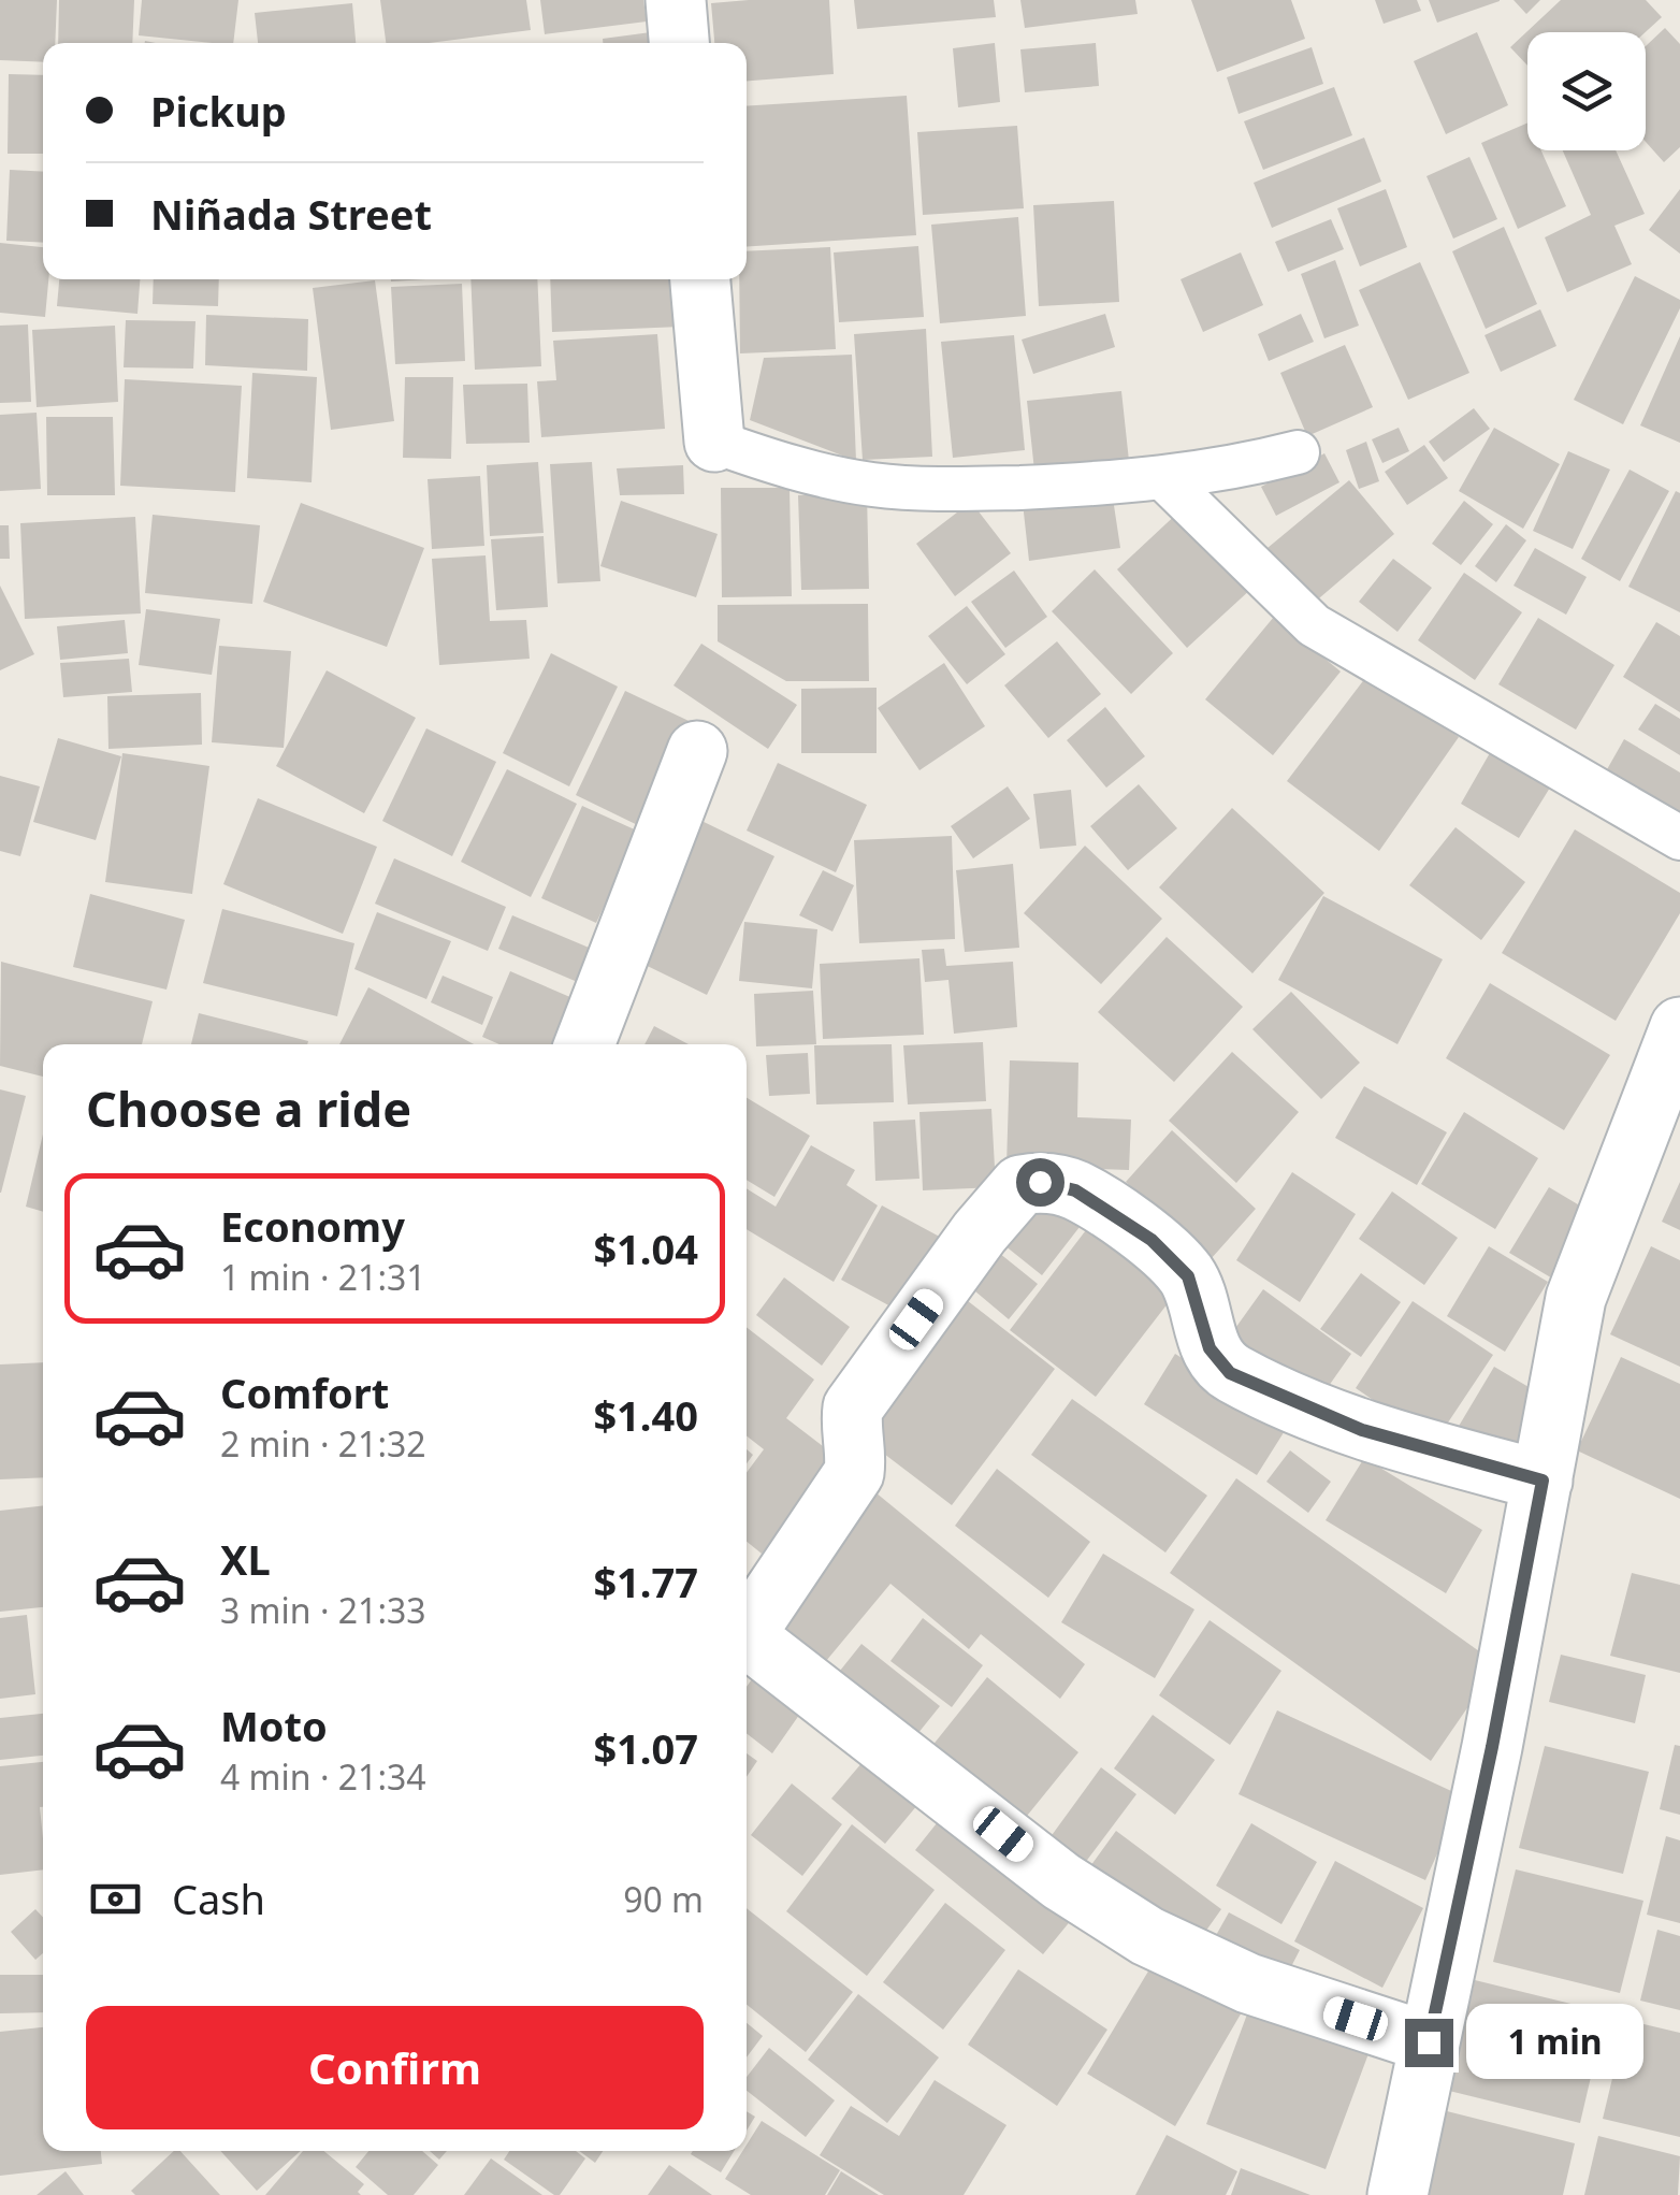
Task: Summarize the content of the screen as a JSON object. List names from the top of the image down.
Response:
{
  "page": {
    "banner": ["Pickup", "Niñada Street"],
    "heading": "Choose a ride",
    "list": [
      {
        "name": "Economy",
        "note": "1 min · 21:31",
        "value": "$1.04"
      },
      {
        "name": "Comfort",
        "note": "2 min · 21:32",
        "value": "$1.40"
      },
      {
        "name": "XL",
        "note": "3 min · 21:33",
        "value": "$1.77"
      },
      {
        "name": "Moto",
        "note": "4 min · 21:34",
        "value": "$1.07"
      }
    ],
    "pay": ["Cash", "90 m"],
    "buttons": "Confirm",
    "bubble": "1 min"
  }
}
